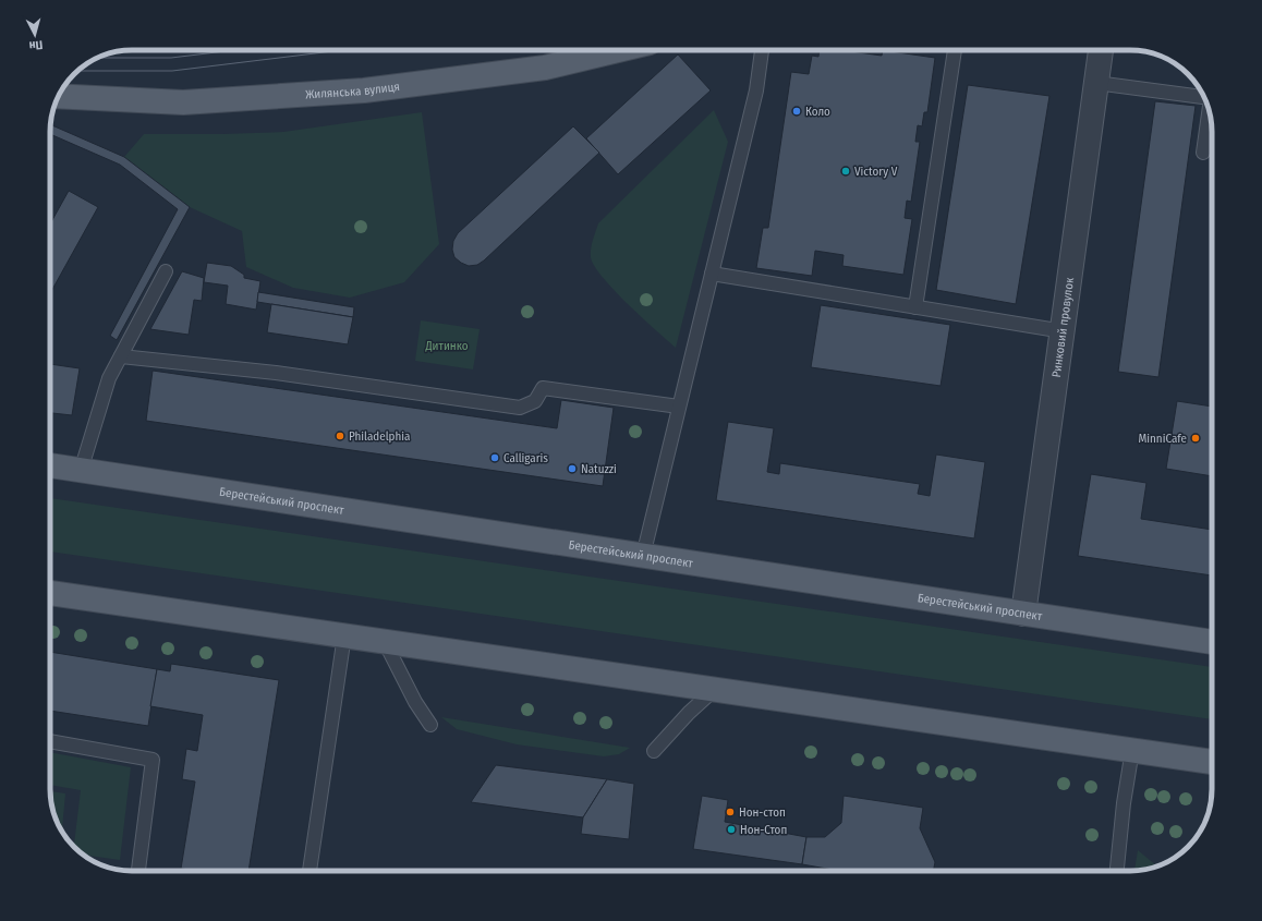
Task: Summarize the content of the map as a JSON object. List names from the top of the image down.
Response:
{
  "streets": {
    "main road": ["Жилянська вулиця", "Берестейський проспект"],
    "street": ["Ринковий провулок"]
  },
  "crossings": [
    ["Ринковий провулок", "Берестейський проспект"]
  ],
  "parks": ["Дитинко"],
  "places": [
    "Коло",
    "Victory V",
    "Philadelphia",
    "MinniCafe",
    "Calligaris",
    "Natuzzi",
    "Нон-стоп",
    "Нон-Стоп"
  ],
  "north": "bottom"
}
